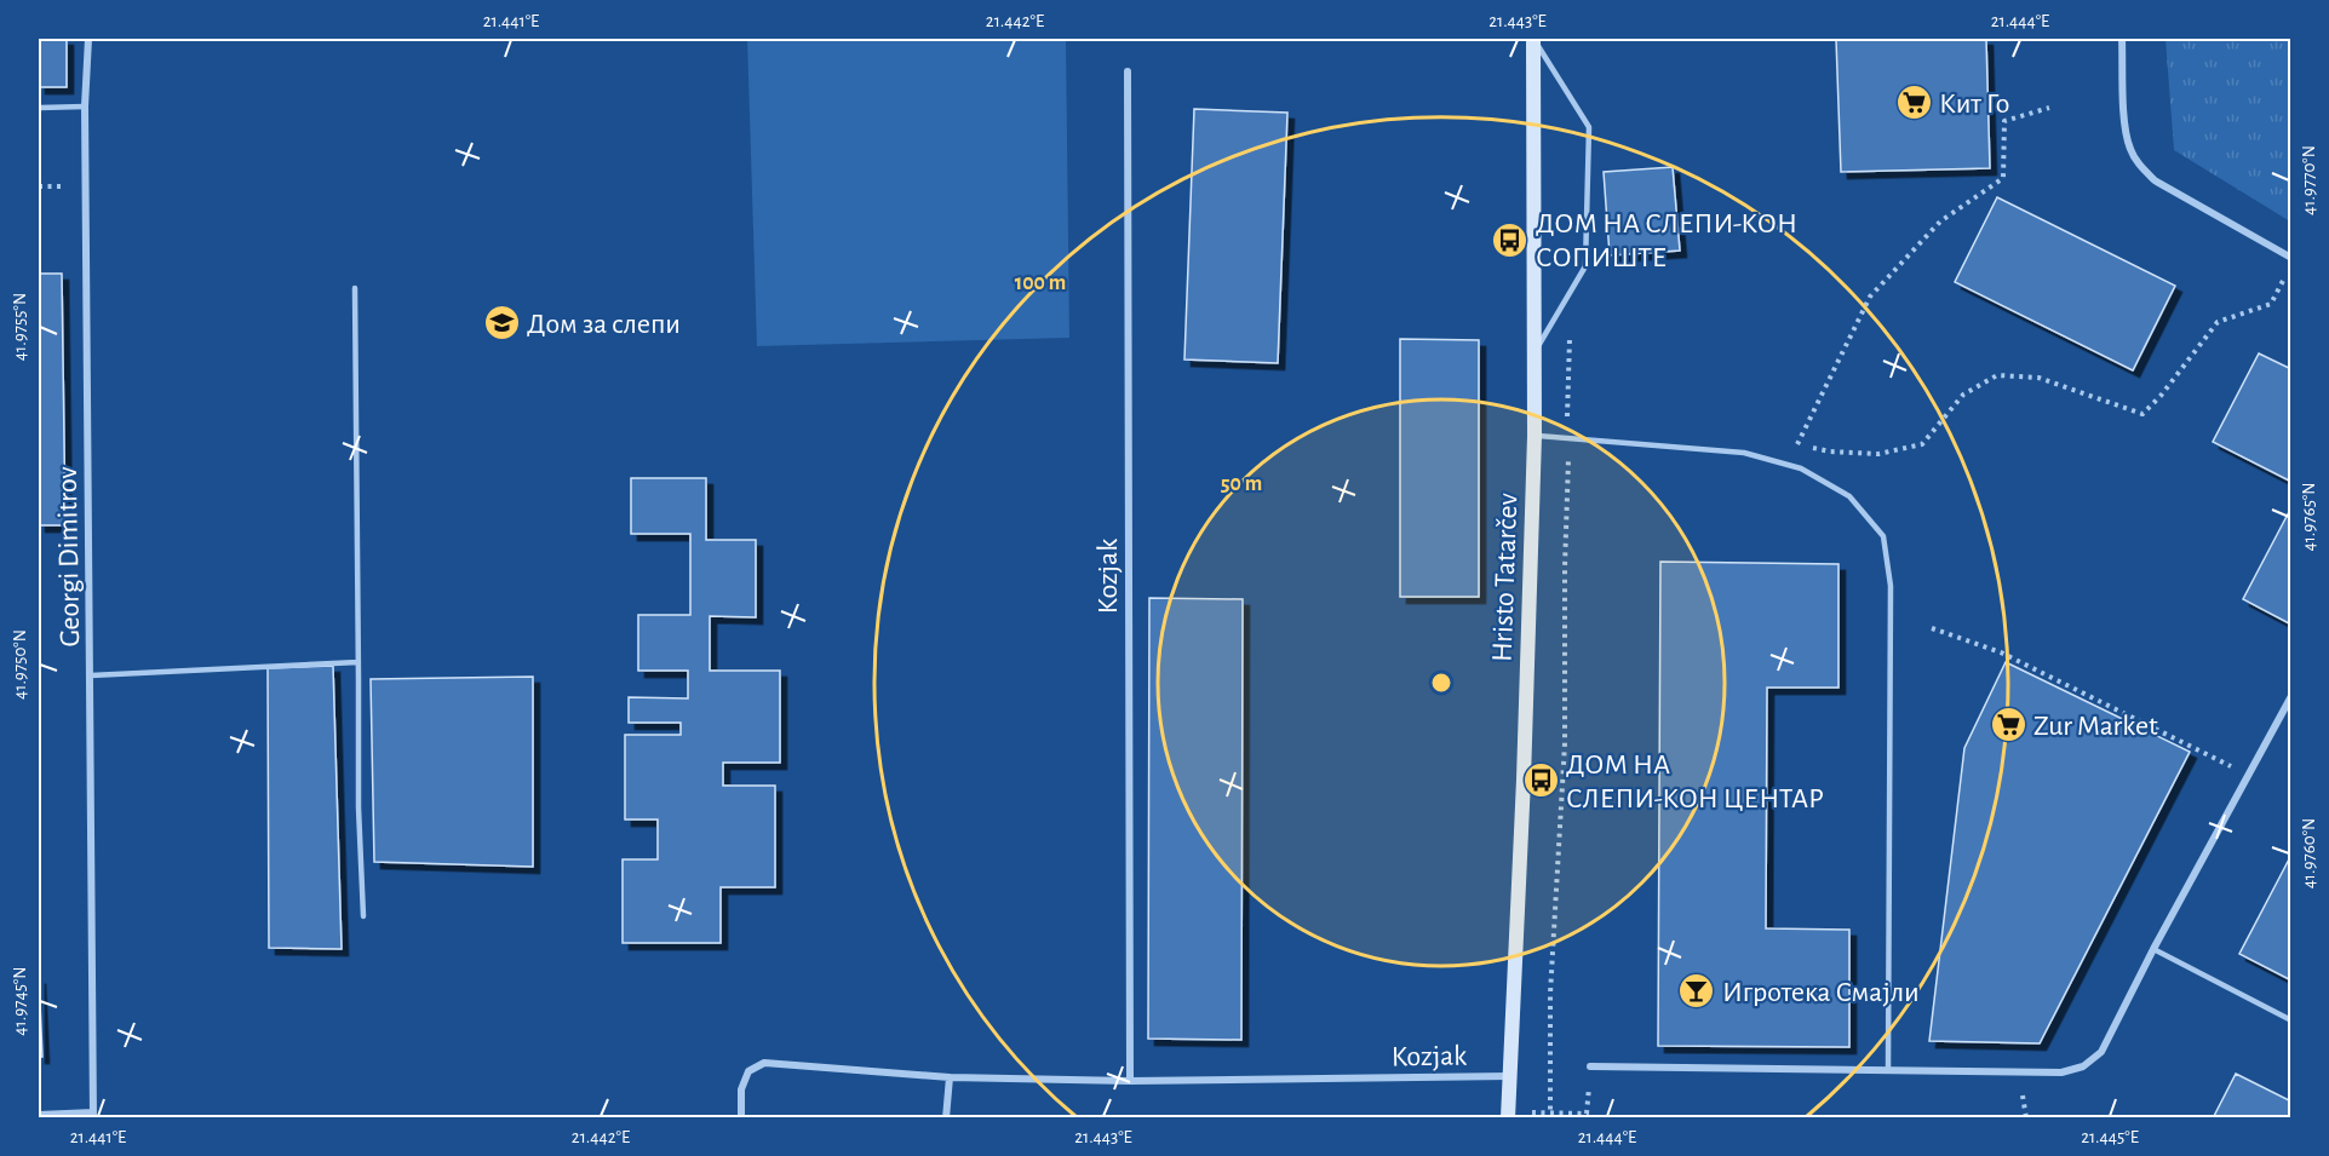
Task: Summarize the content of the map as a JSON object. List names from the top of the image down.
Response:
{
  "streets": {
    "street": ["Georgi Dimitrov", "Kozjak", "Hristo Tatarčev"]
  },
  "crossings": [
    ["Kozjak", "Hristo Tatarčev"]
  ],
  "places": {
    "supermarket": ["Кит Го", "Zur Market"],
    "bus stop": ["ДОМ НА СЛЕПИ-КОН СОПИШТЕ", "ДОМ НА СЛЕПИ-КОН ЦЕНТАР"],
    "school or university": ["Дом за слепи"],
    "bar": ["Игротека Смајли"]
  },
  "coordinates": [
    "21.441°E",
    "21.442°E",
    "21.443°E",
    "21.444°E",
    "41.9770°N",
    "41.9755°N",
    "41.9765°N",
    "41.9750°N",
    "41.9760°N",
    "41.9745°N",
    "21.445°E"
  ],
  "rings": ["100 m", "50 m"]
}
